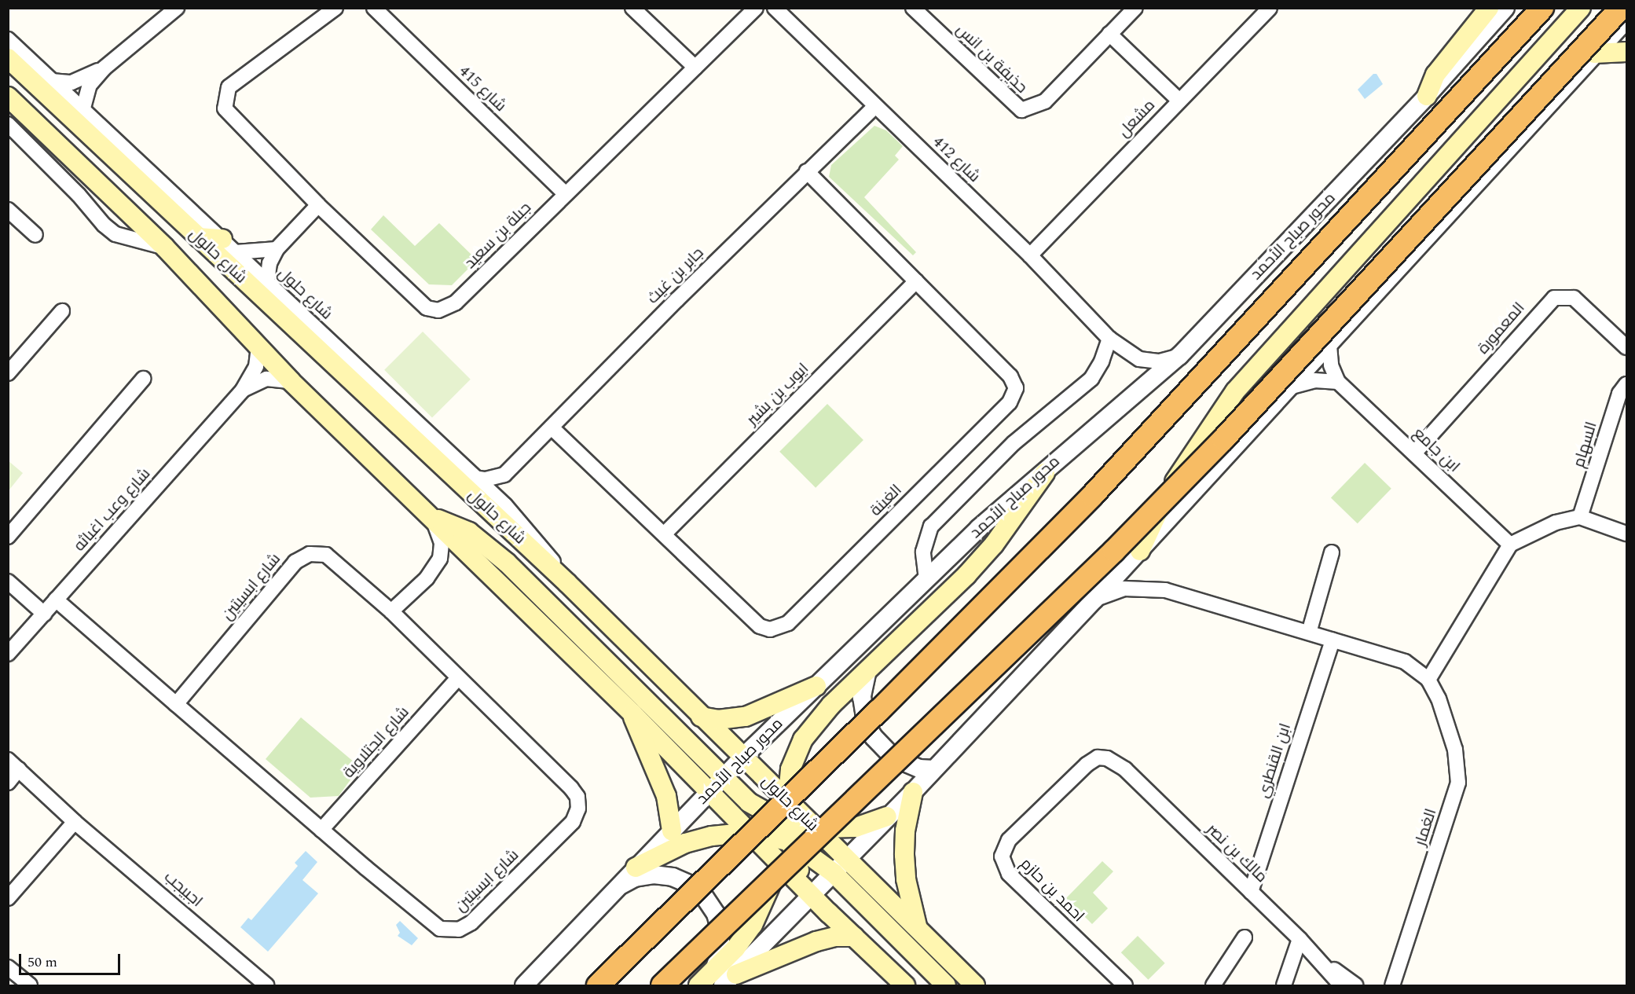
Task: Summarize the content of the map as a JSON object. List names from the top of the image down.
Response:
{
  "streets": {
    "highway": ["محور صباح الأحمد"],
    "main road": ["شارع حالول"],
    "street": [
      "حذيفة بن انس",
      "شارع 415",
      "مشعل",
      "شارع 412",
      "جبلة بن سعيد",
      "جابر بن غيث",
      "شارع حلول",
      "المعمورة",
      "ايوب بن بشير",
      "السهام",
      "ابن جامع",
      "الغينة",
      "شارع وعب اغباثه",
      "شارع ابسيتين",
      "شارع الجتلاوية",
      "ابن القنطري",
      "الغمار",
      "مالك بن نصر",
      "اجبيجب",
      "احمد بن حازم"
    ]
  },
  "crossings": [
    ["شارع 415", "جبلة بن سعيد"],
    ["مشعل", "شارع 412"],
    ["شارع 412", "محور صباح الأحمد"],
    ["شارع 412", "جابر بن غيث"],
    ["محور صباح الأحمد", "شارع حالول"],
    ["شارع حالول", "شارع حلول"],
    ["شارع حالول", "شارع وعب اغباثه"],
    ["جابر بن غيث", "الغينة"],
    ["المعمورة", "ابن جامع"],
    ["ايوب بن بشير", "الغينة"],
    ["شارع وعب اغباثه", "شارع ابسيتين"],
    ["شارع ابسيتين", "شارع الجتلاوية"],
    ["ابن القنطري", "الغمار"],
    ["ابن القنطري", "مالك بن نصر"],
    ["مالك بن نصر", "احمد بن حازم"]
  ],
  "scale_bar": "50 m"
}
